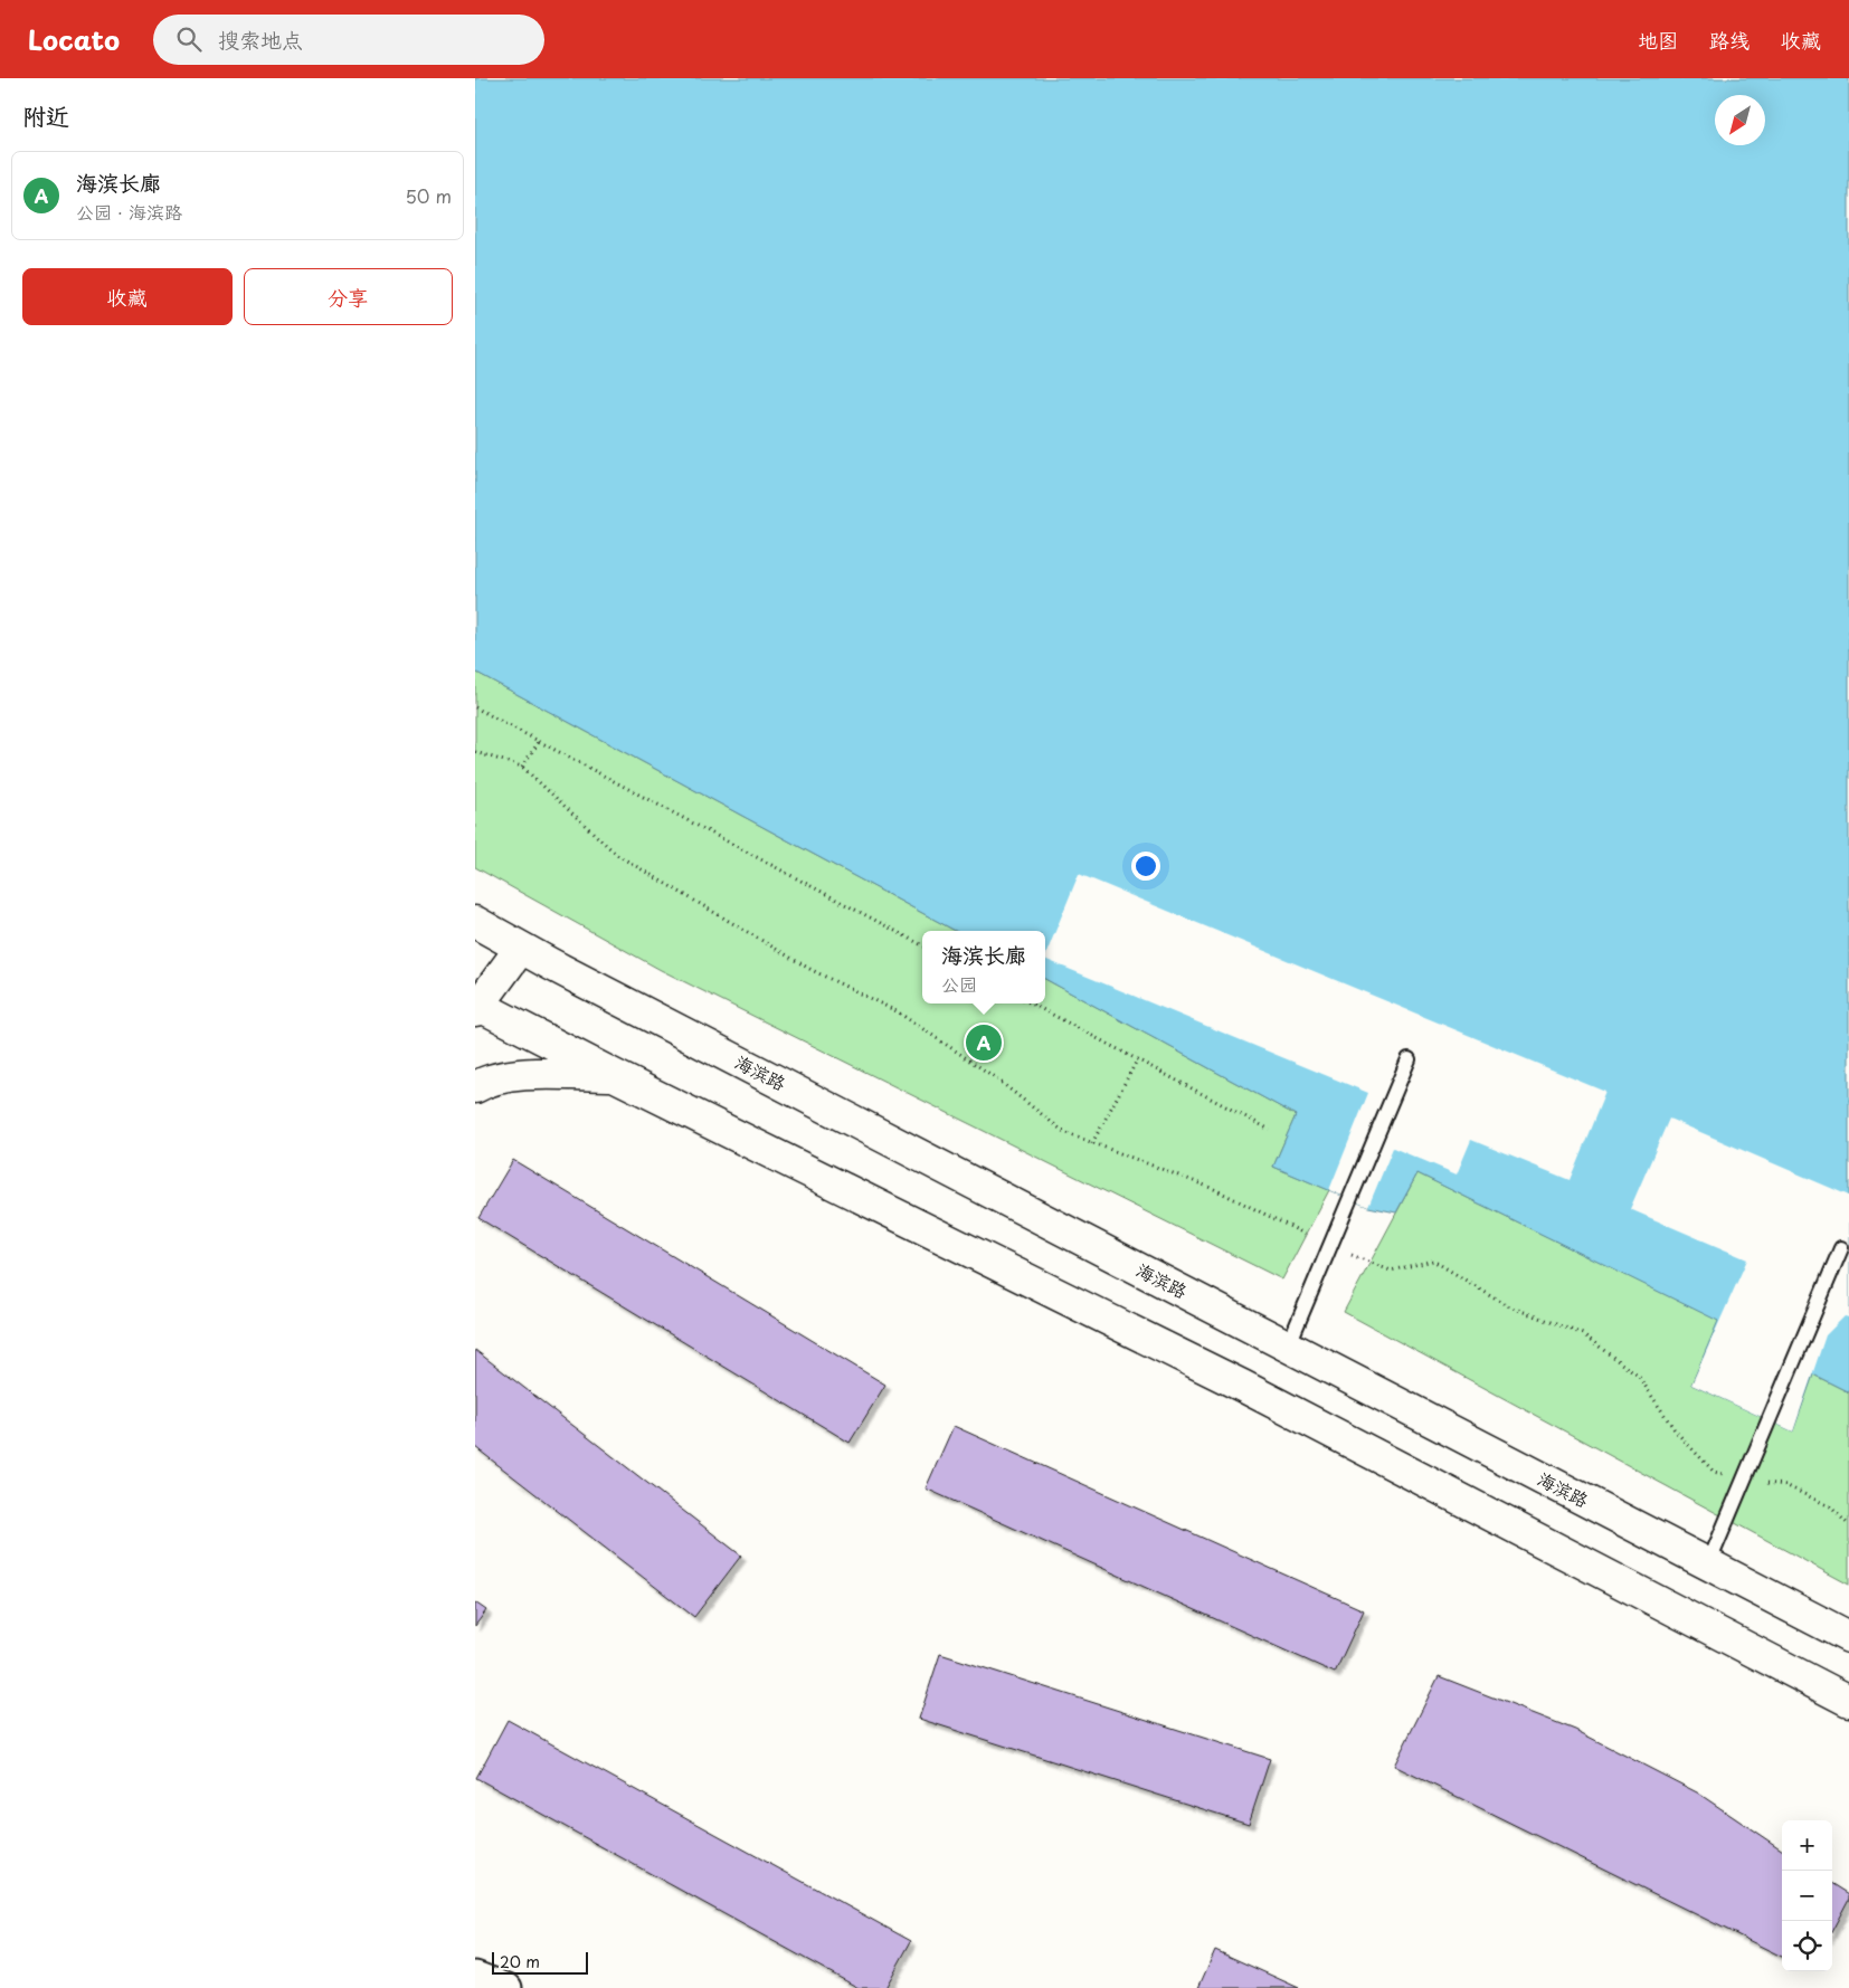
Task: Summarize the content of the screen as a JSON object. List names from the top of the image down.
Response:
{
  "streets": {
    "main road": ["海滨路"]
  },
  "scale_bar": "20 m",
  "north": "bottom left",
  "page": {
    "header": "Locato",
    "search": "搜索地点",
    "nav": ["地图", "路线", "收藏"],
    "heading": "附近",
    "list": [
      {
        "mark": "A",
        "name": "海滨长廊",
        "note": "公园 · 海滨路",
        "value": "50 m"
      }
    ],
    "buttons": ["收藏", "分享"],
    "popup": ["海滨长廊", "公园"],
    "pins": "A",
    "map_buttons": ["+", "−"],
    "scale": "20 m"
  }
}
